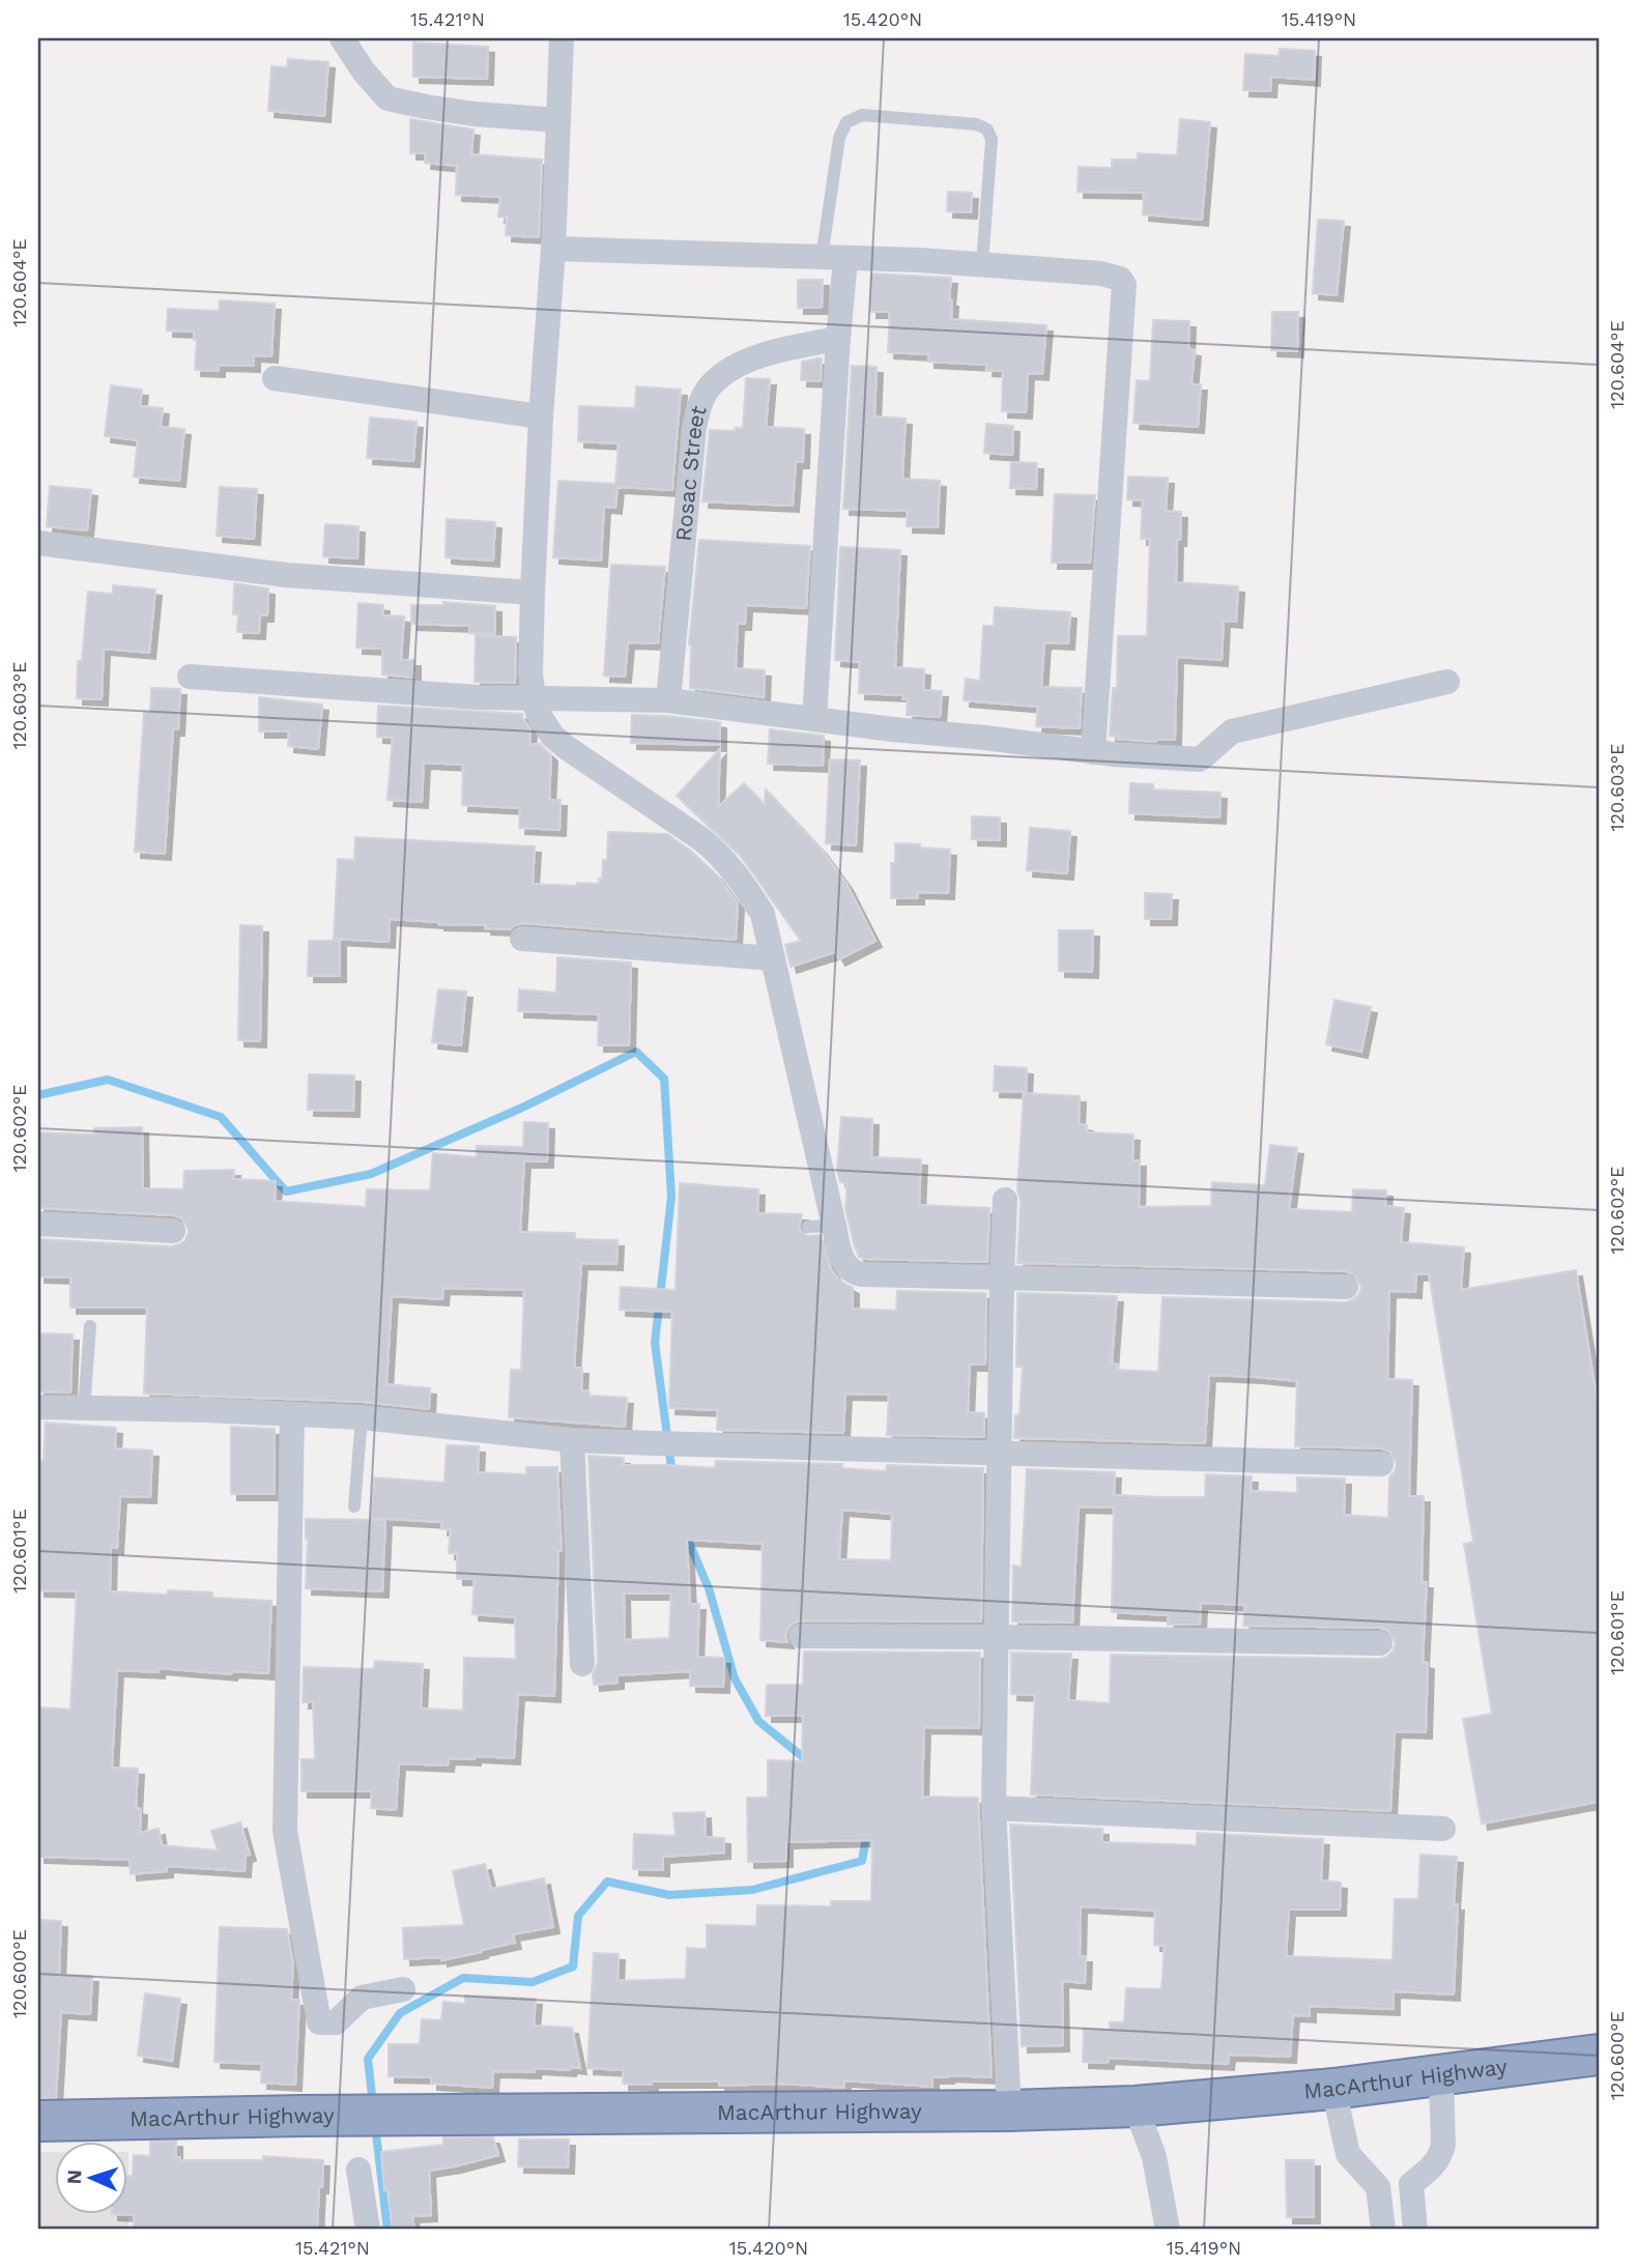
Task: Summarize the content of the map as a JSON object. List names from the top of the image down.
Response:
{
  "streets": {
    "highway": ["MacArthur Highway"],
    "street": ["Rosac Street"]
  },
  "north": "left",
  "coordinates": [
    "15.421°N",
    "15.420°N",
    "15.419°N",
    "120.604°E",
    "120.603°E",
    "120.602°E",
    "120.601°E",
    "120.600°E"
  ]
}
